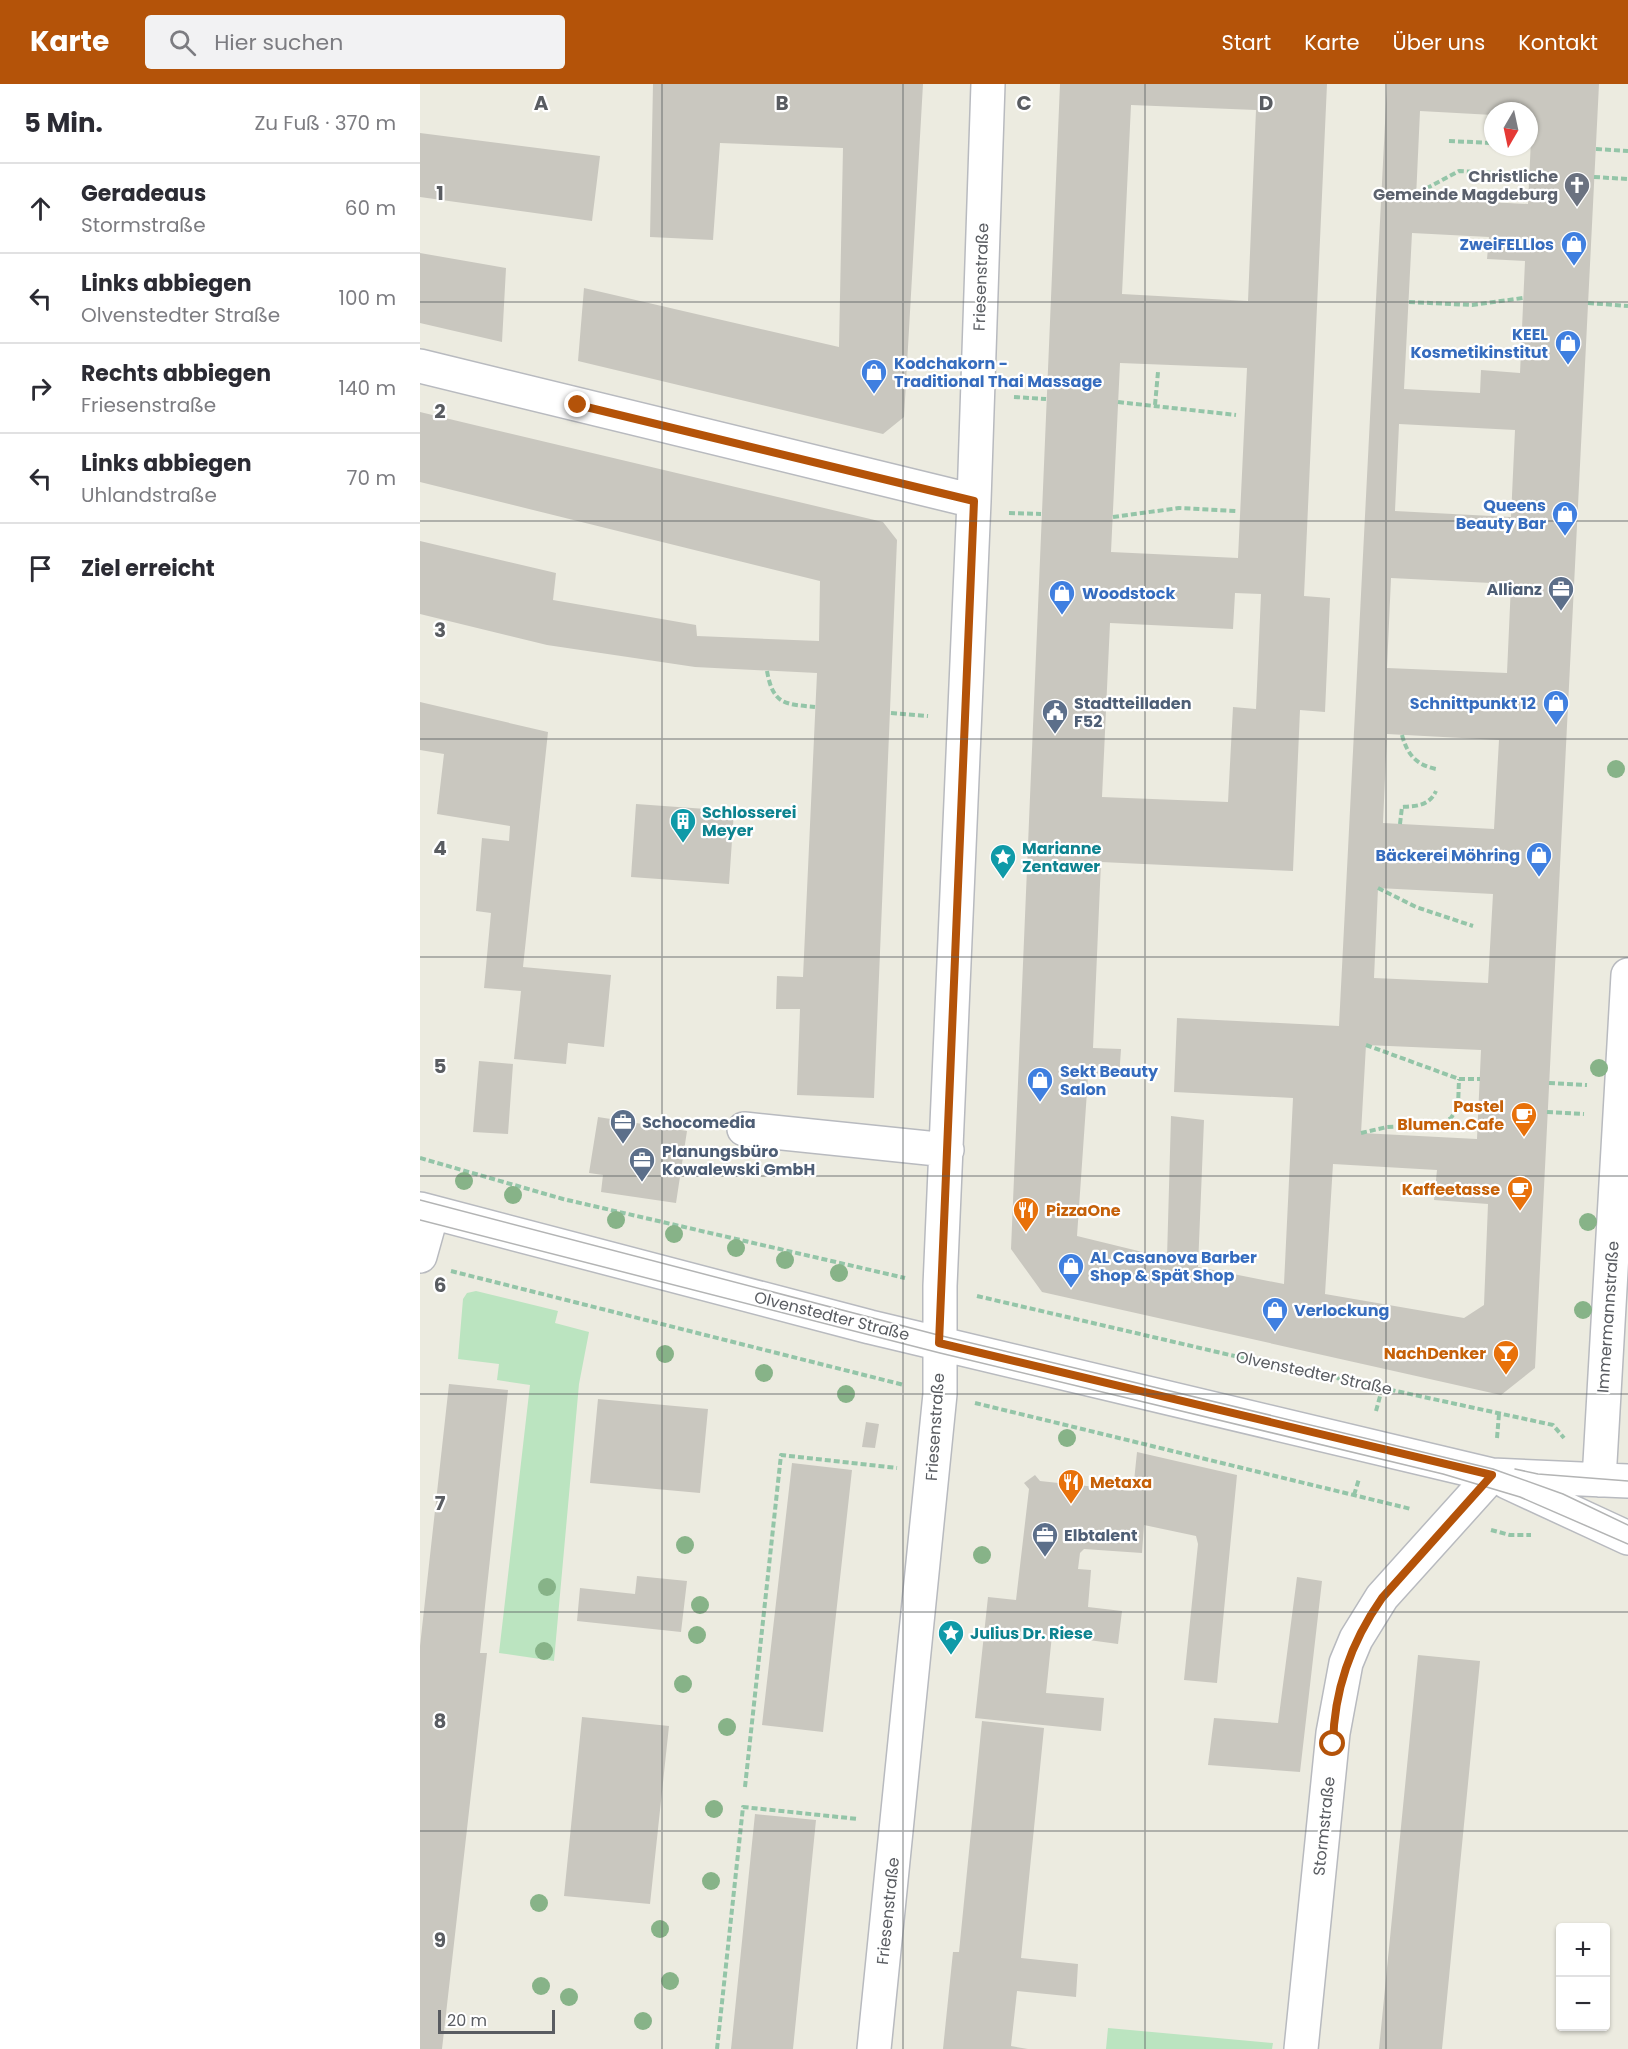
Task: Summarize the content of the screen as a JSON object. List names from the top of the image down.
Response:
{
  "streets": {
    "street": [
      "Friesenstraße",
      "Olvenstedter Straße",
      "Immermannstraße",
      "Stormstraße"
    ]
  },
  "crossings": [
    ["Friesenstraße", "Olvenstedter Straße"],
    ["Olvenstedter Straße", "Immermannstraße"],
    ["Olvenstedter Straße", "Stormstraße"]
  ],
  "places": {
    "church": ["Christliche Gemeinde Magdeburg"],
    "shop": [
      "ZweiFELLlos",
      "KEEL Kosmetikinstitut",
      "Kodchakorn - Traditional Thai Massage",
      "Queens Beauty Bar",
      "Woodstock",
      "Schnittpunkt 12",
      "Bäckerei Möhring",
      "Sekt Beauty Salon",
      "AL Casanova Barber Shop & Spät Shop",
      "Verlockung"
    ],
    "office": [
      "Allianz",
      "Schocomedia",
      "Planungsbüro Kowalewski GmbH",
      "Elbtalent"
    ],
    "public building": ["Stadtteilladen F52"],
    "building": ["Schlosserei Meyer"],
    "place": ["Marianne Zentawer", "Julius Dr. Riese"],
    "cafe": ["Pastel Blumen.Cafe", "Kaffeetasse"],
    "restaurant": ["PizzaOne", "Metaxa"],
    "bar": ["NachDenker"]
  },
  "scale_bar": "20 m",
  "north": "bottom",
  "page": {
    "header": "Karte",
    "search": "Hier suchen",
    "nav": [
      "Start",
      "Karte",
      "Über uns",
      "Kontakt"
    ],
    "heading": ["5 Min.", "Zu Fuß · 370 m"],
    "list": [
      ["Geradeaus", "Stormstraße", "60 m"],
      ["Links abbiegen", "Olvenstedter Straße", "100 m"],
      ["Rechts abbiegen", "Friesenstraße", "140 m"],
      ["Links abbiegen", "Uhlandstraße", "70 m"],
      "Ziel erreicht"
    ],
    "map_buttons": ["+", "−"],
    "scale": "20 m"
  },
  "grid": {
    "columns": [
      "A",
      "B",
      "C",
      "D"
    ],
    "rows": [
      "1",
      "2",
      "3",
      "4",
      "5",
      "6",
      "7",
      "8",
      "9"
    ]
  }
}
